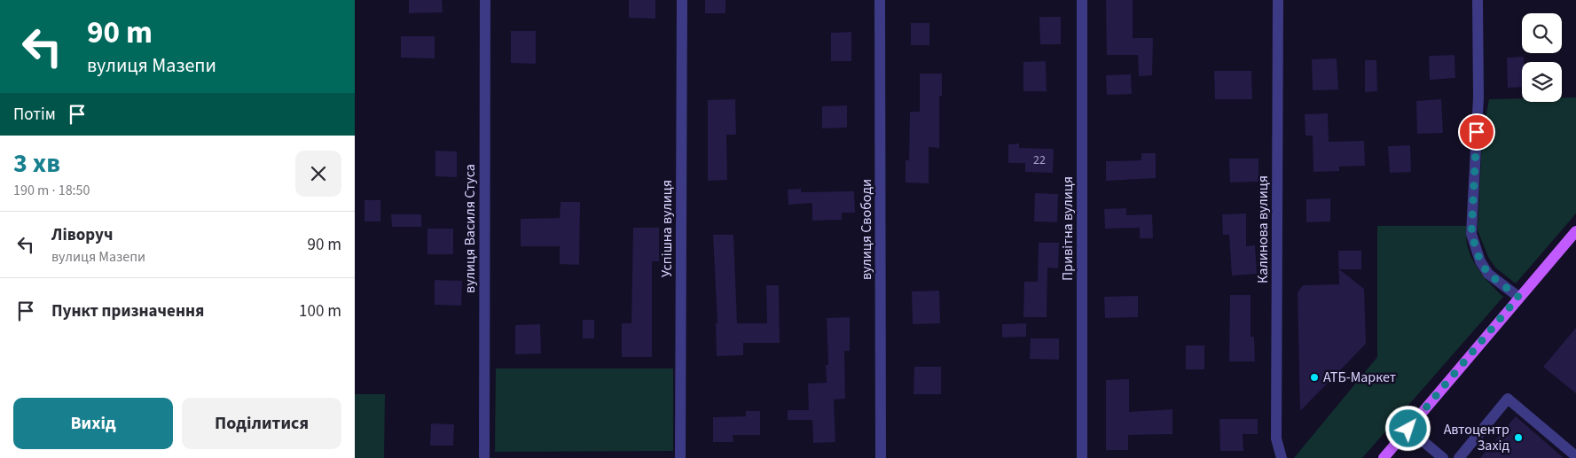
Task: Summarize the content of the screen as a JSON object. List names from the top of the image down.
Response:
{
  "streets": {
    "street": [
      "вулиця Василя Стуса",
      "Успішна вулиця",
      "Привітна вулиця",
      "вулиця Свободи",
      "Калинова вулиця"
    ]
  },
  "places": ["АТБ-Маркет", "Автоцентр Захід"],
  "house_numbers": ["22"],
  "page": {
    "turn": ["90 m", "вулиця Мазепи"],
    "then": "Потім",
    "heading": ["3 хв", "190 m · 18:50"],
    "list": [
      {
        "name": "Ліворуч",
        "note": "вулиця Мазепи",
        "value": "90 m"
      },
      {
        "name": "Пункт призначення",
        "value": "100 m"
      }
    ],
    "buttons": ["Вихід", "Поділитися"]
  }
}
